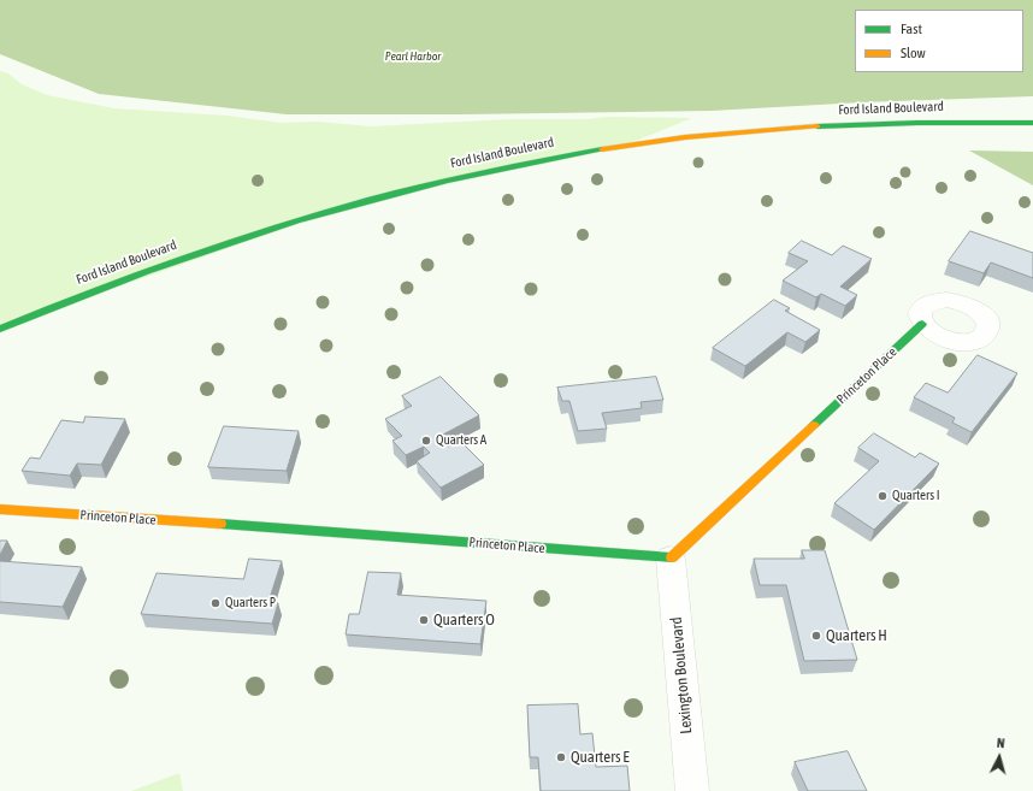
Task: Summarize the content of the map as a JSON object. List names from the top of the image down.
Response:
{
  "streets": {
    "street": ["Ford Island Boulevard", "Princeton Place", "Lexington Boulevard"]
  },
  "crossings": [
    ["Princeton Place", "Lexington Boulevard"]
  ],
  "water": ["Pearl Harbor"],
  "places": [
    "Quarters A",
    "Quarters I",
    "Quarters P",
    "Quarters O",
    "Quarters H",
    "Quarters E"
  ],
  "legend": ["Fast", "Slow"],
  "north": "top"
}
